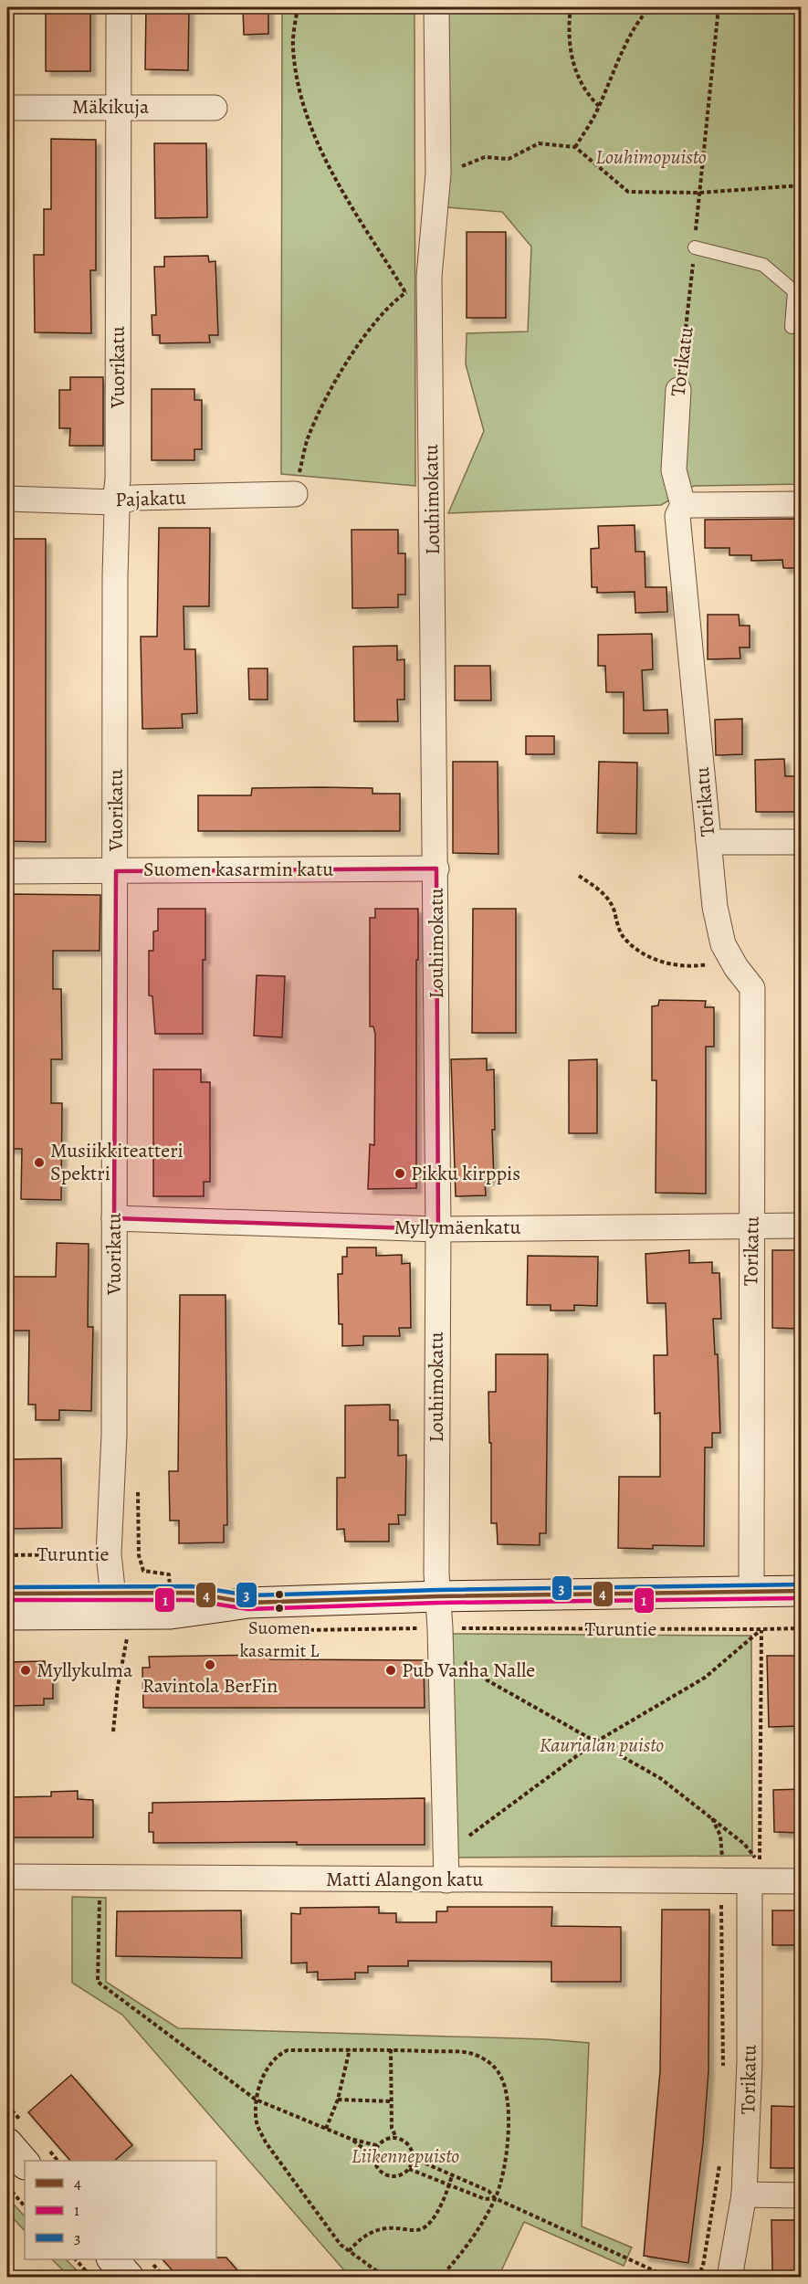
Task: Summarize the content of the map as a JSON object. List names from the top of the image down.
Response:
{
  "streets": {
    "main road": ["Turuntie"],
    "street": [
      "Mäkikuja",
      "Torikatu",
      "Vuorikatu",
      "Pajakatu",
      "Louhimokatu",
      "Suomen kasarmin katu",
      "Myllymäenkatu",
      "Matti Alangon katu"
    ]
  },
  "crossings": [
    ["Mäkikuja", "Vuorikatu"],
    ["Torikatu", "Myllymäenkatu"],
    ["Torikatu", "Turuntie"],
    ["Torikatu", "Matti Alangon katu"],
    ["Vuorikatu", "Pajakatu"],
    ["Vuorikatu", "Suomen kasarmin katu"],
    ["Vuorikatu", "Myllymäenkatu"],
    ["Vuorikatu", "Turuntie"],
    ["Louhimokatu", "Suomen kasarmin katu"],
    ["Louhimokatu", "Myllymäenkatu"],
    ["Louhimokatu", "Turuntie"],
    ["Louhimokatu", "Matti Alangon katu"]
  ],
  "parks": ["Louhimopuisto", "Kaurialan puisto", "Liikennepuisto"],
  "places": [
    "Musiikkiteatteri Spektri",
    "Pikku kirppis",
    "Suomen kasarmit L",
    "Ravintola BerFin",
    "Myllykulma",
    "Pub Vanha Nalle"
  ],
  "lines": ["transit line 3", "transit line 4", "transit line 1"],
  "legend": ["4", "1", "3"]
}
